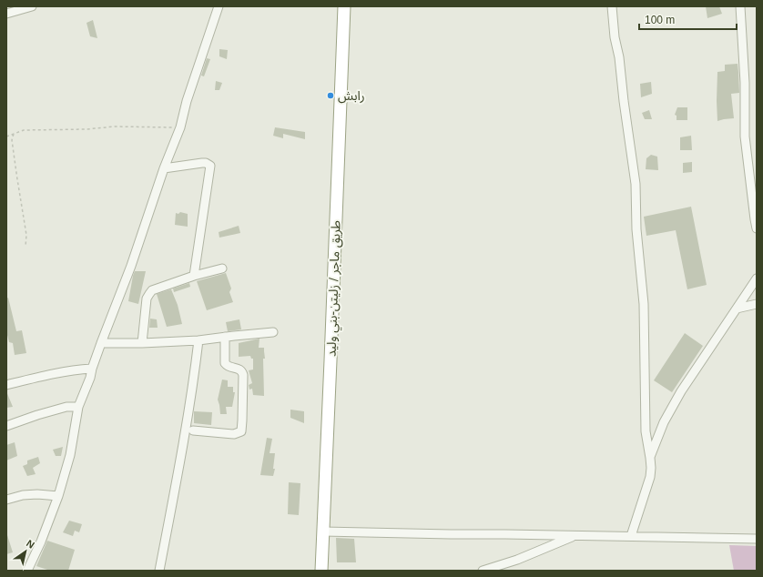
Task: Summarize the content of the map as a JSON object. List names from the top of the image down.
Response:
{
  "streets": {
    "highway": ["طريق ماجر / زليتن-بني وليد"]
  },
  "places": ["رابش"],
  "scale_bar": "100 m",
  "north": "top right"
}
